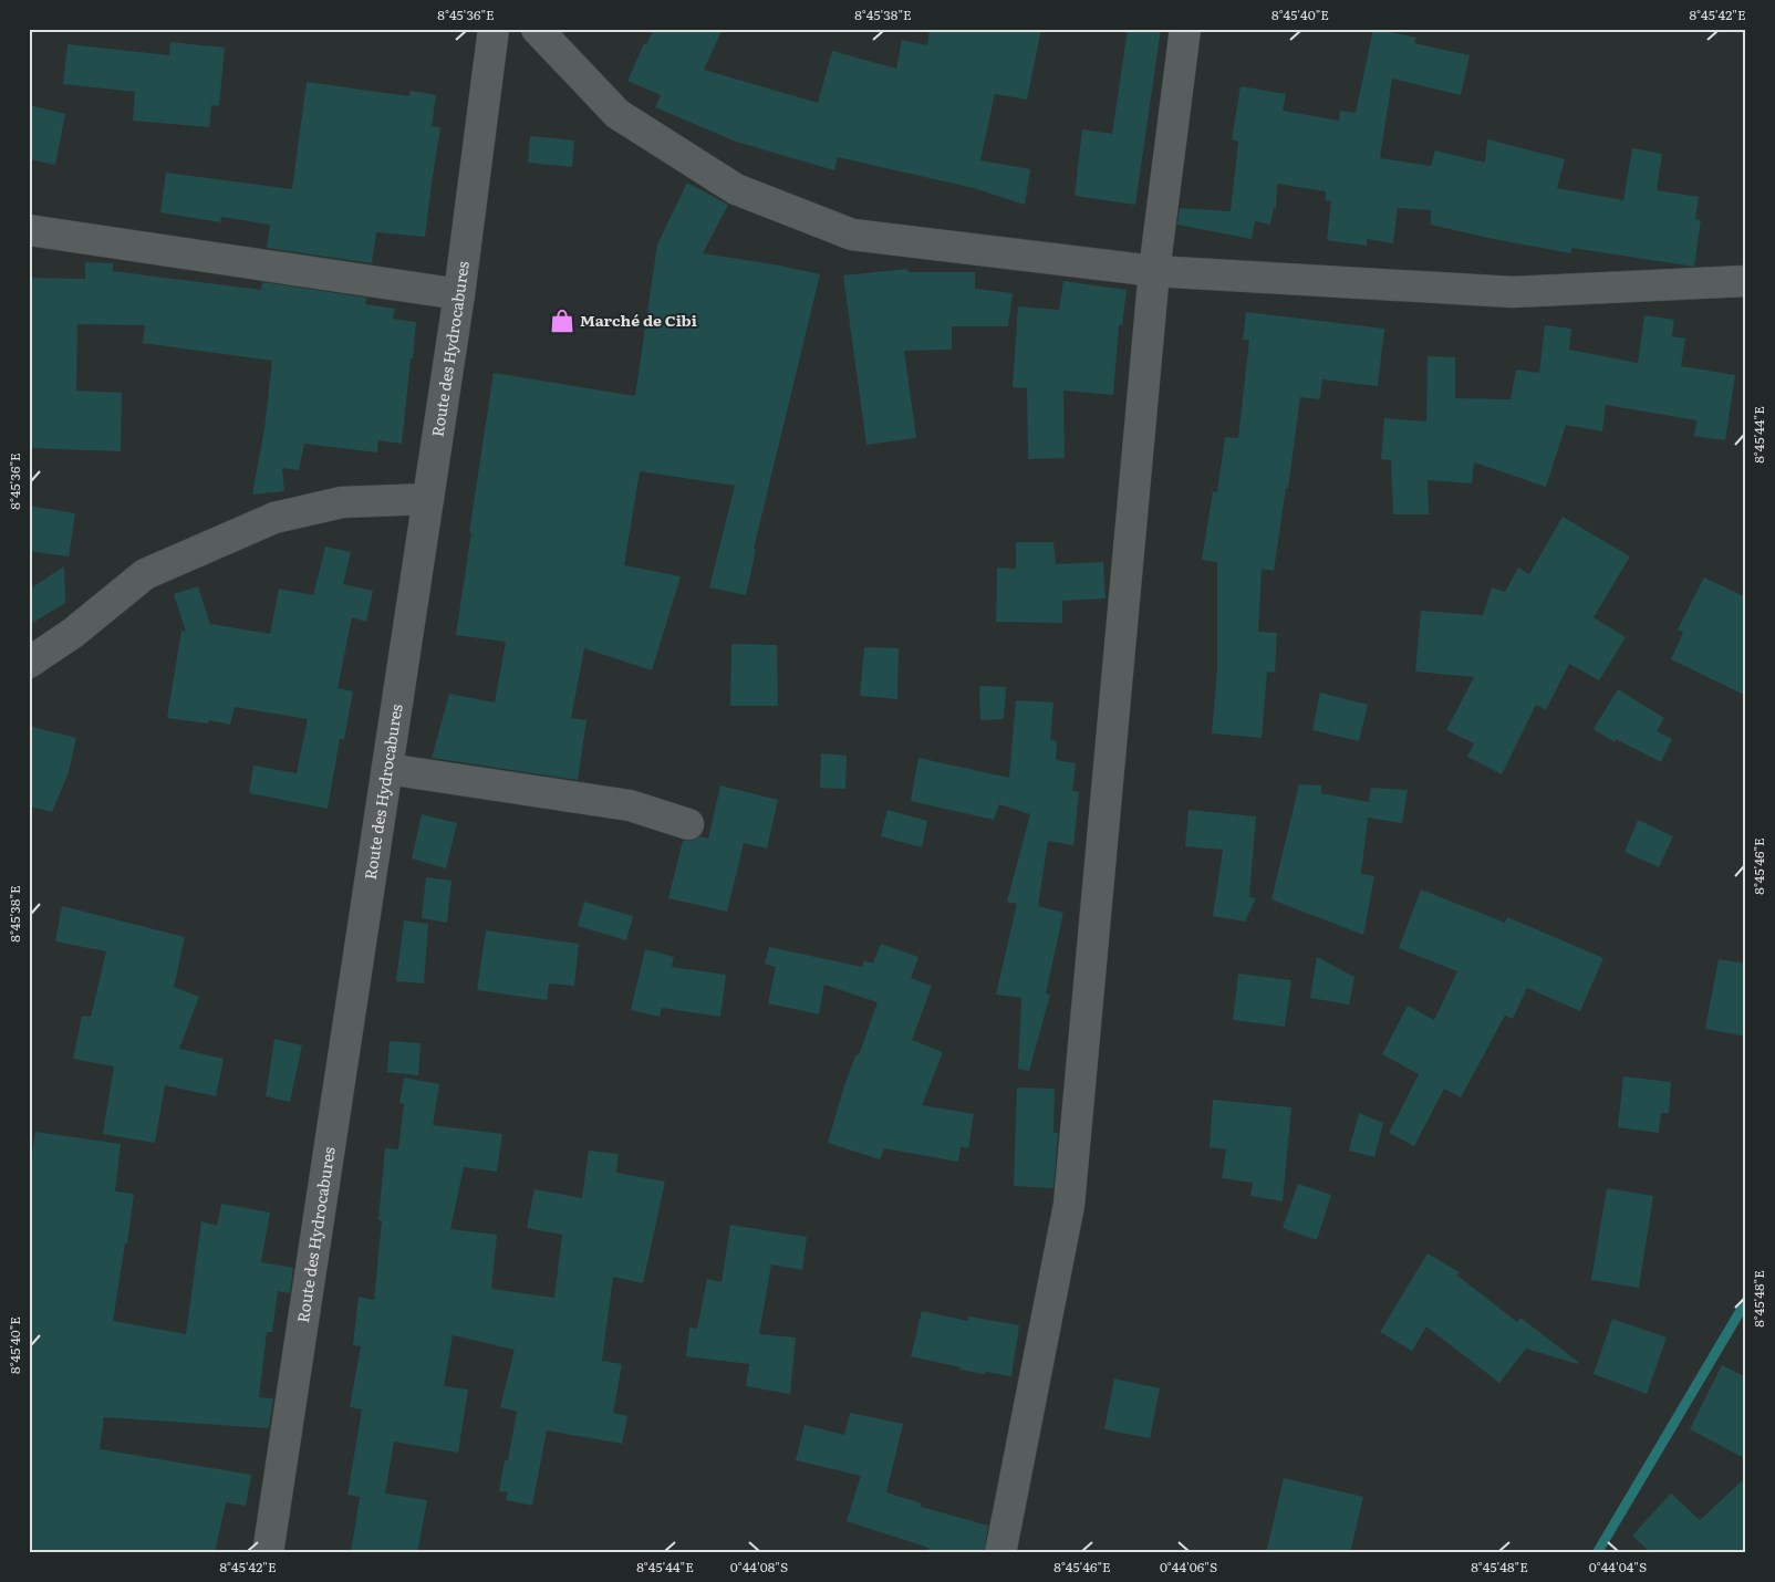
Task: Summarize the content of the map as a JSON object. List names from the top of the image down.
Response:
{
  "streets": {
    "street": ["Route des Hydrocabures"]
  },
  "places": {
    "shop": ["Marché de Cibi"]
  },
  "coordinates": [
    "8°45'36\"E",
    "8°45'38\"E",
    "8°45'40\"E",
    "8°45'42\"E",
    "8°45'44\"E",
    "8°45'46\"E",
    "8°45'48\"E",
    "0°44'08\"S",
    "0°44'06\"S",
    "0°44'04\"S"
  ]
}
